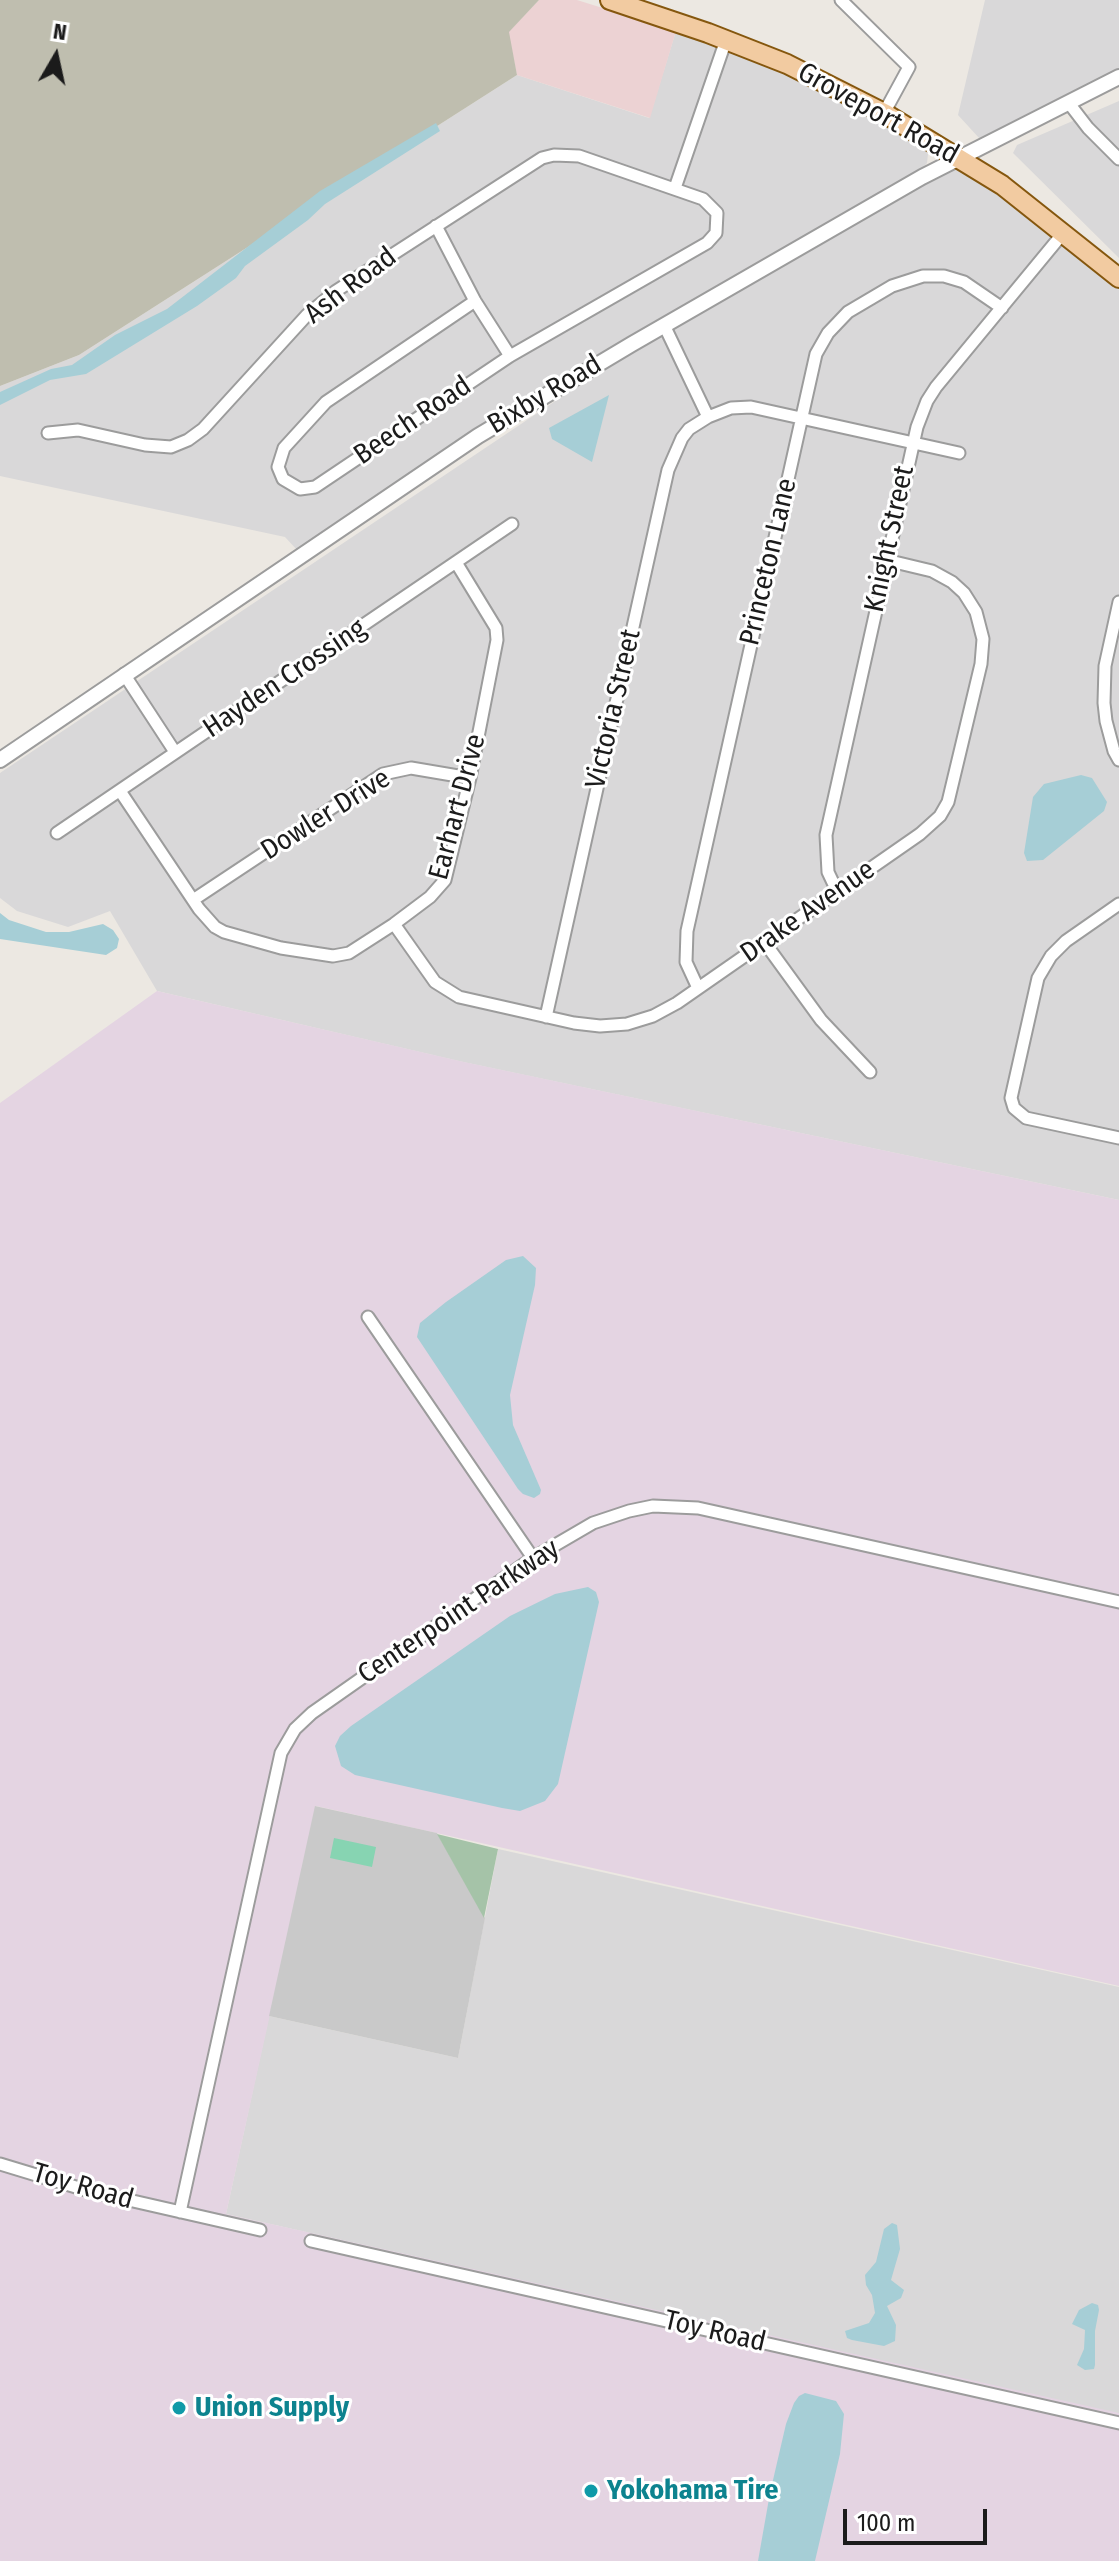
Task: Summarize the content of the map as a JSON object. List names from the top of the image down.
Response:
{
  "streets": {
    "main road": ["Groveport Road"],
    "street": [
      "Ash Road",
      "Bixby Road",
      "Beech Road",
      "Knight Street",
      "Princeton Lane",
      "Hayden Crossing",
      "Victoria Street",
      "Earhart Drive",
      "Dowler Drive",
      "Drake Avenue",
      "Centerpoint Parkway",
      "Toy Road"
    ]
  },
  "crossings": [
    ["Groveport Road", "Bixby Road"],
    ["Groveport Road", "Knight Street"],
    ["Ash Road", "Beech Road"],
    ["Knight Street", "Princeton Lane"],
    ["Knight Street", "Drake Avenue"],
    ["Princeton Lane", "Drake Avenue"],
    ["Hayden Crossing", "Earhart Drive"],
    ["Victoria Street", "Drake Avenue"],
    ["Earhart Drive", "Dowler Drive"],
    ["Earhart Drive", "Drake Avenue"],
    ["Centerpoint Parkway", "Toy Road"]
  ],
  "places": ["Union Supply", "Yokohama Tire"],
  "scale_bar": "100 m",
  "north": "top"
}
